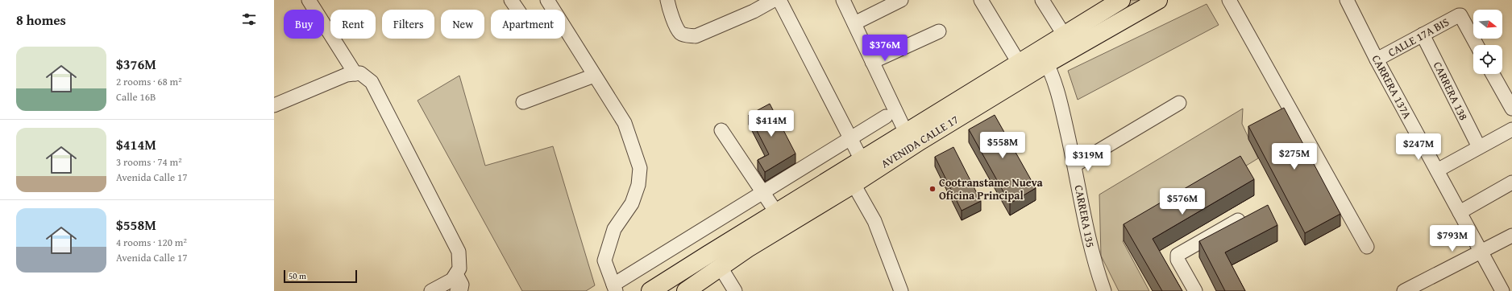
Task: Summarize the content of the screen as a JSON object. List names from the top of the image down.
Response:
{
  "streets": {
    "main road": ["AVENIDA CALLE 17"],
    "street": [
      "CALLE 17A BIS",
      "CARRERA 137A",
      "CARRERA 138",
      "CARRERA 135"
    ]
  },
  "crossings": [
    ["CALLE 17A BIS", "CARRERA 137A"],
    ["CALLE 17A BIS", "CARRERA 138"],
    ["AVENIDA CALLE 17", "CARRERA 135"]
  ],
  "places": ["Cootranstame Nueva Oficina Principal"],
  "scale_bar": "50 m",
  "north": "right",
  "page": {
    "heading": "8 homes",
    "chip": [
      "Buy",
      "Rent",
      "Filters",
      "New",
      "Apartment"
    ],
    "price": [
      "$376M",
      "$414M",
      "$558M",
      "$247M",
      "$275M",
      "$319M",
      "$576M",
      "$793M"
    ],
    "list": [
      {
        "name": "$376M",
        "note": "2 rooms · 68 m² · Calle 16B"
      },
      {
        "name": "$414M",
        "note": "3 rooms · 74 m² · Avenida Calle 17"
      },
      {
        "name": "$558M",
        "note": "4 rooms · 120 m² · Avenida Calle 17"
      }
    ],
    "scale": "50 m"
  }
}
